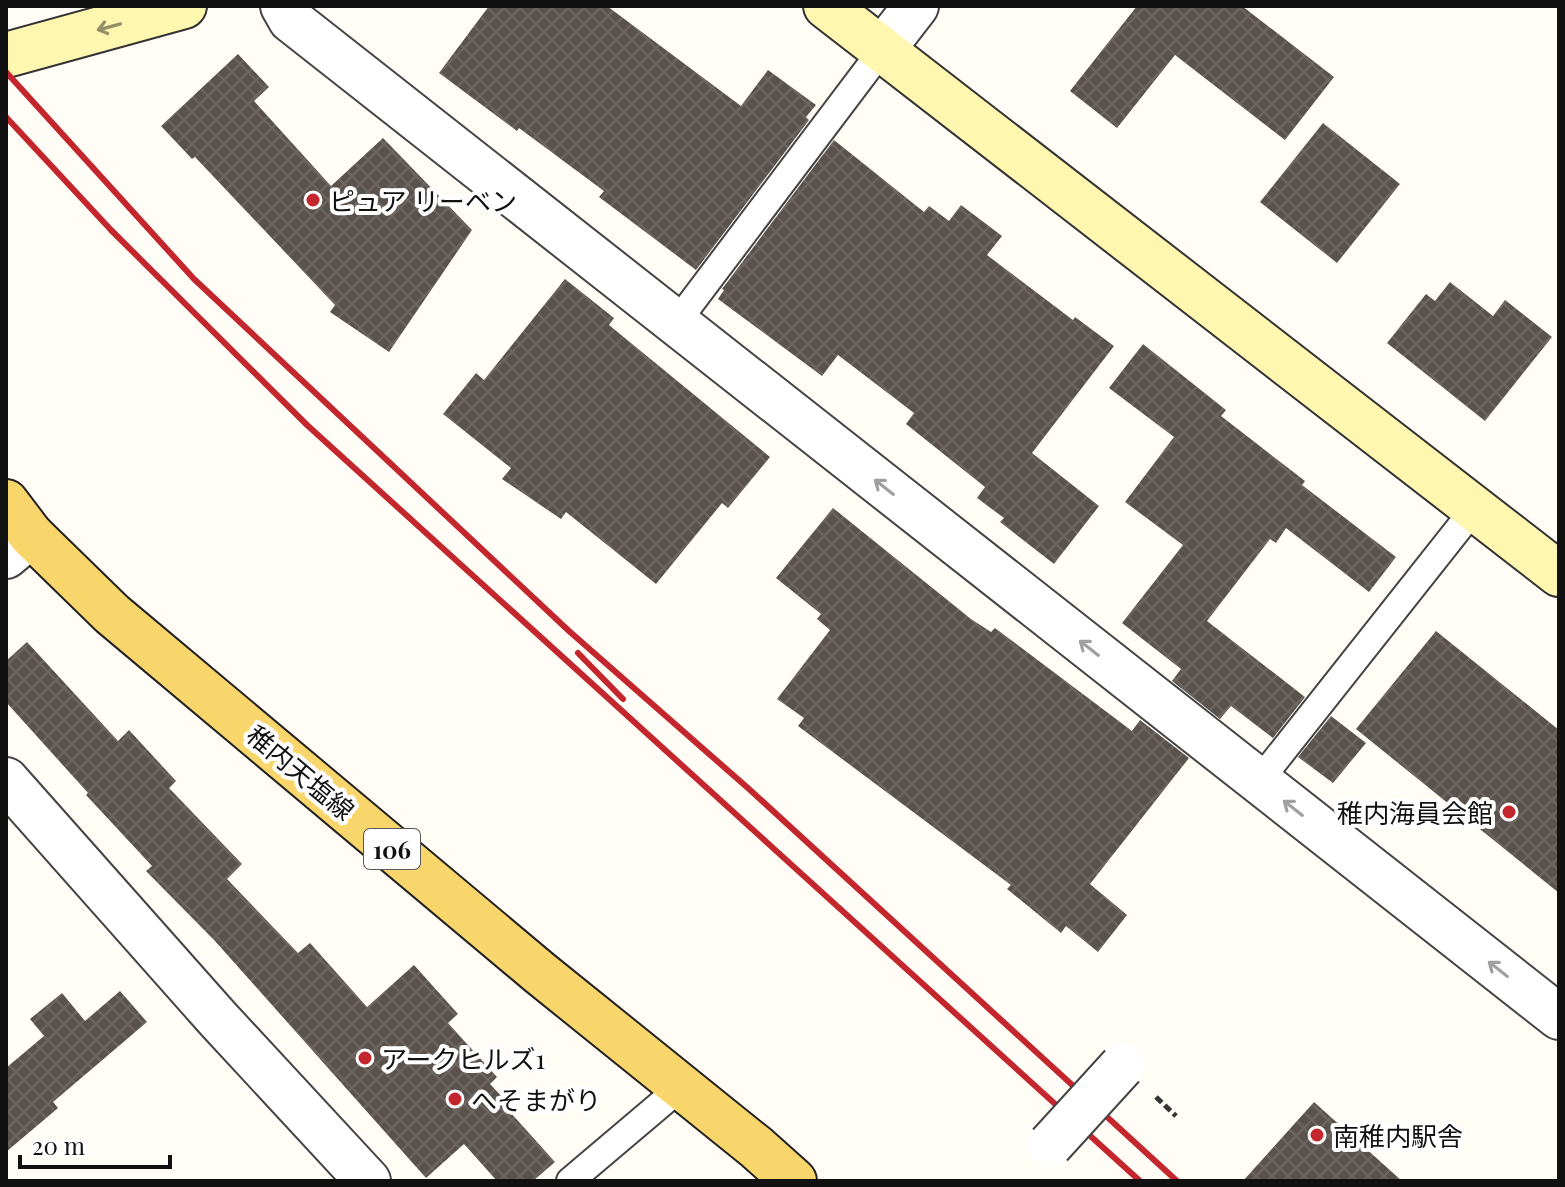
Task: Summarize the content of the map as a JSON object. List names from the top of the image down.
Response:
{
  "streets": {
    "main road": ["稚内天塩線", "106"]
  },
  "places": [
    "ピュア リーベン",
    "稚内海員会館",
    "アークヒルズ1",
    "へそまがり",
    "南稚内駅舎"
  ],
  "scale_bar": "20 m"
}
